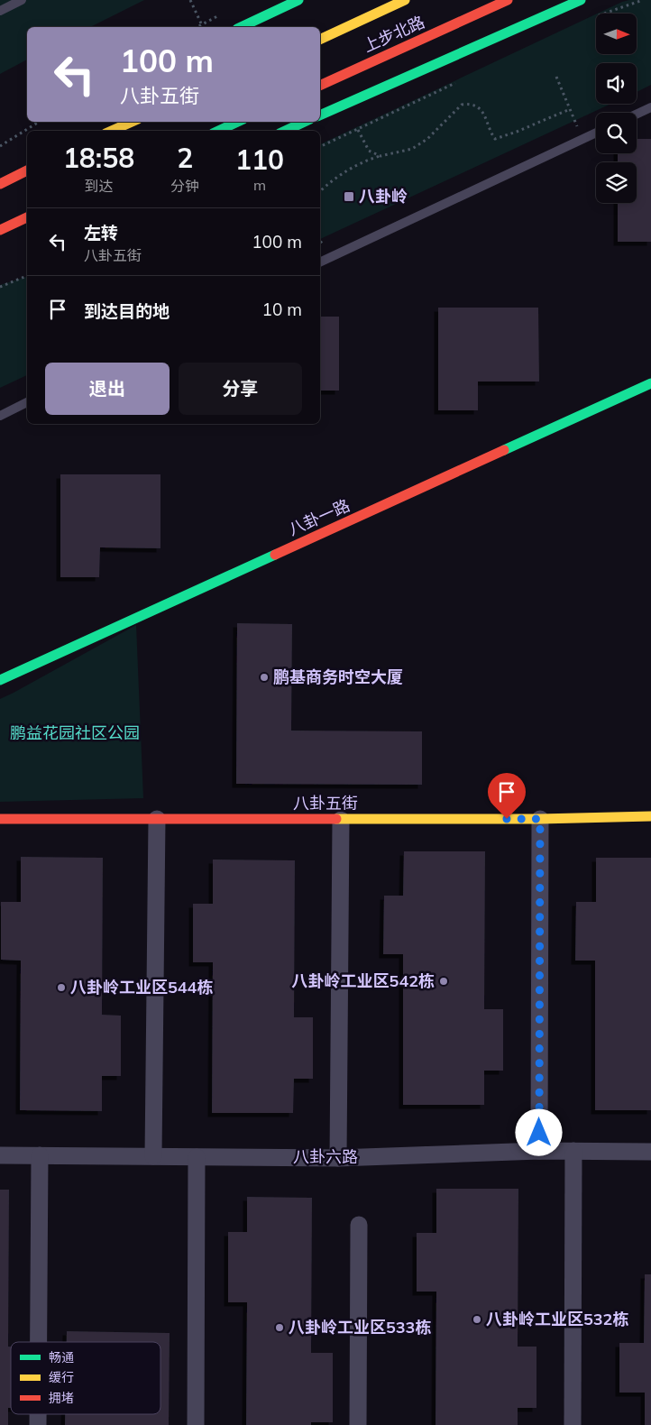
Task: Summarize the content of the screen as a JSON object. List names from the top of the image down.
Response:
{
  "streets": {
    "street": [
      "上步北路",
      "八卦一路",
      "八卦五街",
      "八卦六路"
    ]
  },
  "parks": ["鹏益花园社区公园"],
  "places": {
    "transit": ["八卦岭"],
    "other": [
      "鹏基商务时空大厦",
      "八卦岭工业区542栋",
      "八卦岭工业区544栋",
      "八卦岭工业区532栋",
      "八卦岭工业区533栋"
    ]
  },
  "legend": ["畅通", "缓行", "拥堵"],
  "north": "right",
  "page": {
    "turn": ["100 m", "八卦五街"],
    "eta": [
      "18:58",
      "到达",
      "2",
      "分钟",
      "110",
      "m"
    ],
    "list": [
      {
        "name": "左转",
        "note": "八卦五街",
        "value": "100 m"
      },
      {
        "name": "到达目的地",
        "value": "10 m"
      }
    ],
    "buttons": ["退出", "分享"]
  }
}
